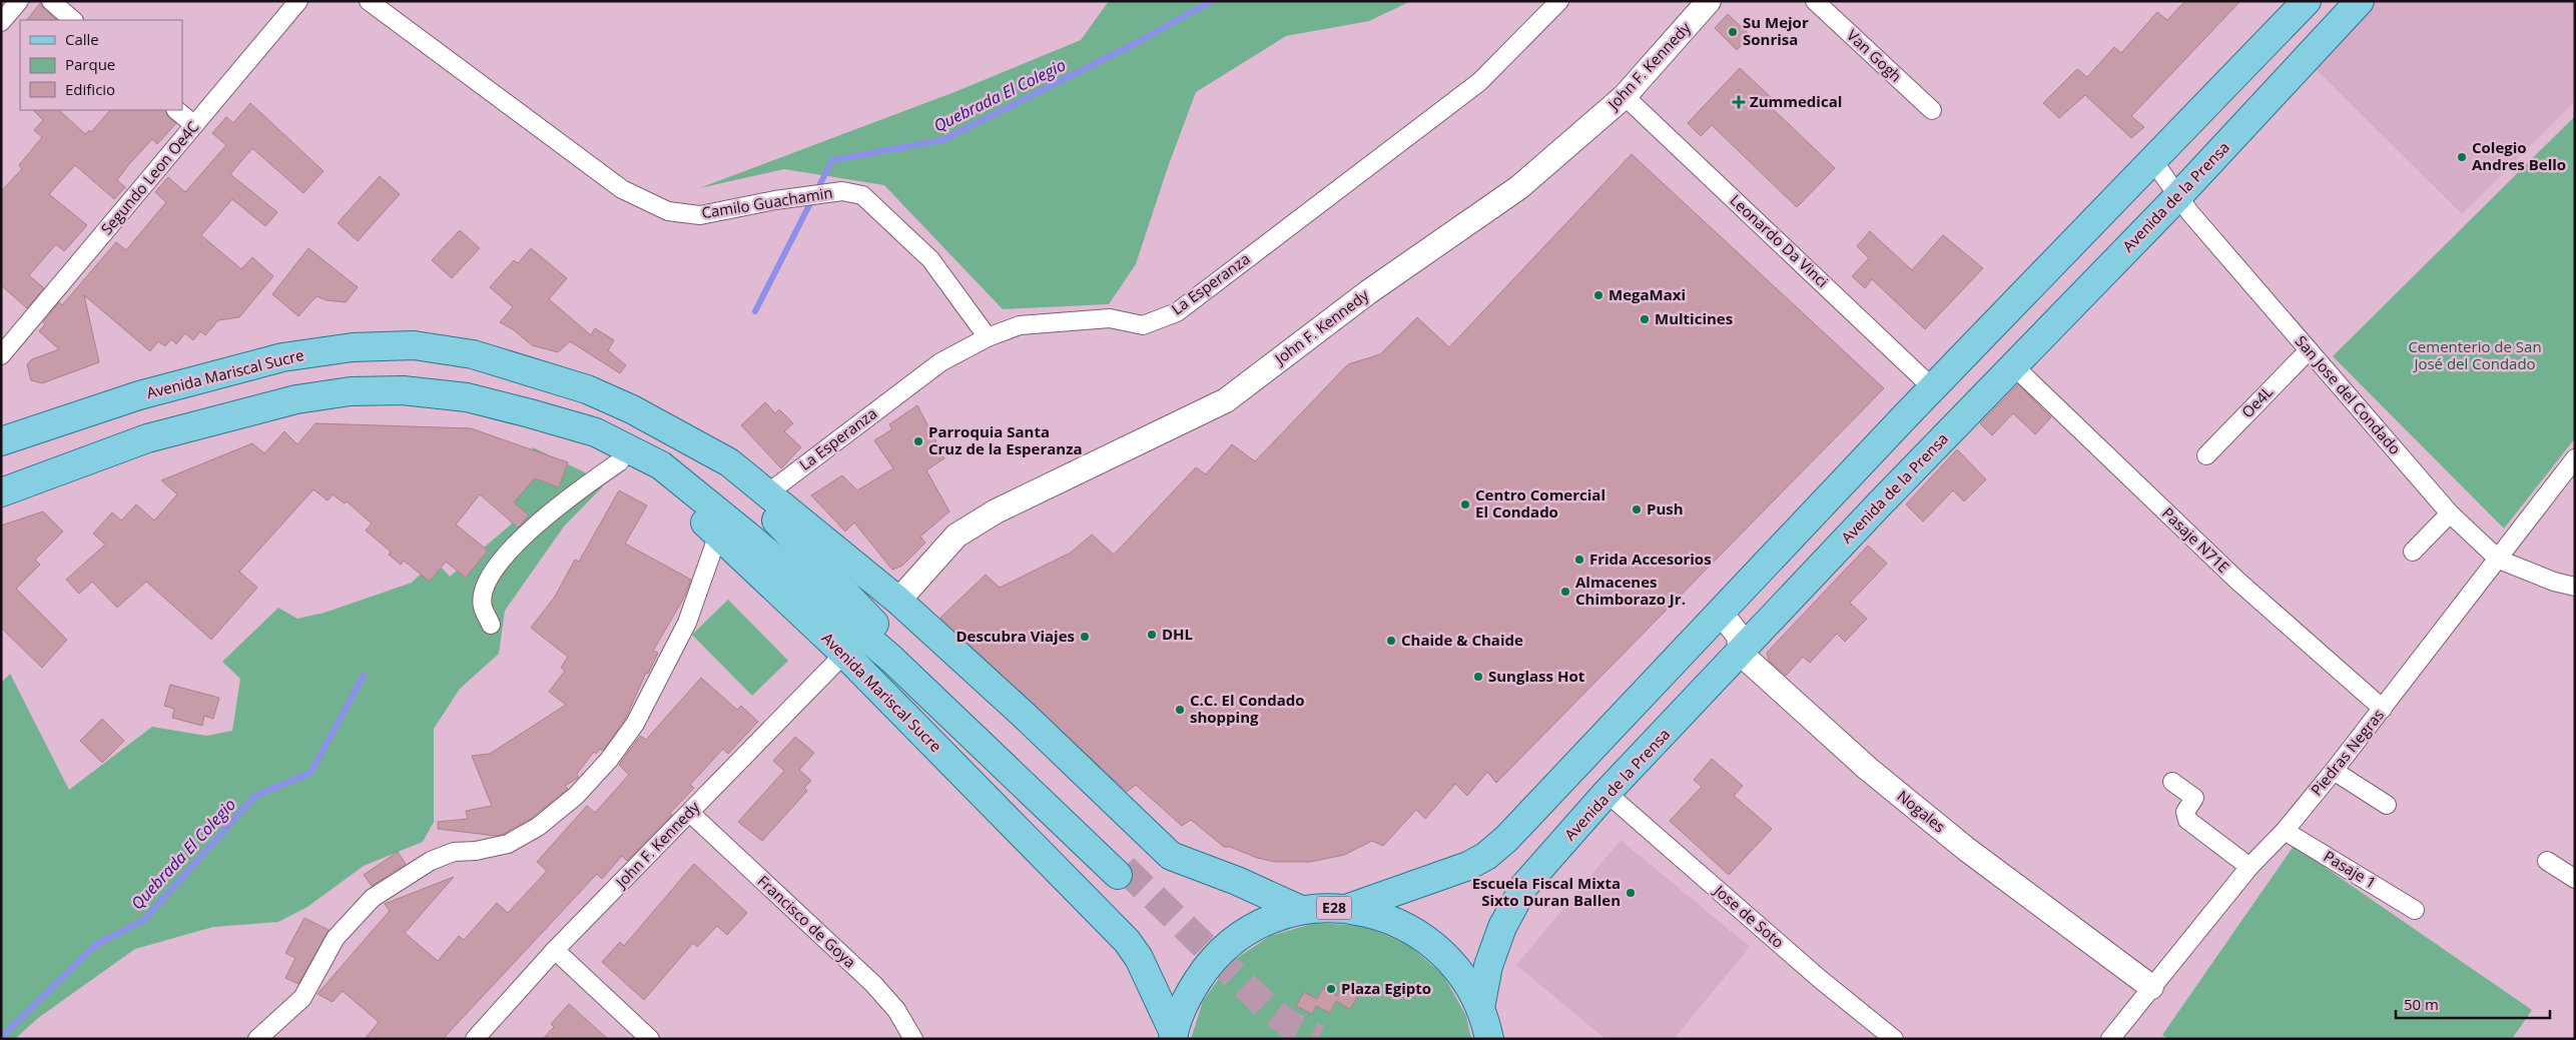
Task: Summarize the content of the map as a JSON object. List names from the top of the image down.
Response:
{
  "streets": {
    "main road": [
      "John F. Kennedy",
      "Avenida de la Prensa",
      "Avenida Mariscal Sucre",
      "Nogales",
      "E28"
    ],
    "street": [
      "Van Gogh",
      "Segundo Leon Oe4C",
      "Camilo Guachamin",
      "Leonardo Da Vinci",
      "La Esperanza",
      "San Jose del Condado",
      "Oe4L",
      "Pasaje N71E",
      "Piedras Negras",
      "Pasaje 1",
      "Jose de Soto",
      "Francisco de Goya"
    ]
  },
  "crossings": [
    ["John F. Kennedy", "Leonardo Da Vinci"],
    ["John F. Kennedy", "Avenida Mariscal Sucre"],
    ["John F. Kennedy", "Francisco de Goya"],
    ["Avenida de la Prensa", "San Jose del Condado"],
    ["Avenida de la Prensa", "Pasaje N71E"],
    ["Avenida de la Prensa", "Nogales"],
    ["Avenida de la Prensa", "E28"],
    ["Avenida de la Prensa", "Jose de Soto"],
    ["Camilo Guachamin", "La Esperanza"],
    ["La Esperanza", "Avenida Mariscal Sucre"],
    ["Avenida Mariscal Sucre", "E28"],
    ["San Jose del Condado", "Oe4L"],
    ["San Jose del Condado", "Piedras Negras"],
    ["Pasaje N71E", "Piedras Negras"],
    ["Piedras Negras", "Nogales"],
    ["Piedras Negras", "Pasaje 1"]
  ],
  "water": ["Quebrada El Colegio"],
  "parks": ["Cementerio de San José del Condado"],
  "places": {
    "other": [
      "Su Mejor Sonrisa",
      "Colegio Andres Bello",
      "MegaMaxi",
      "Multicines",
      "Parroquia Santa Cruz de la Esperanza",
      "Centro Comercial El Condado",
      "Push",
      "Frida Accesorios",
      "Almacenes Chimborazo Jr.",
      "DHL",
      "Descubra Viajes",
      "Chaide & Chaide",
      "Sunglass Hot",
      "C.C. El Condado shopping",
      "Escuela Fiscal Mixta Sixto Duran Ballen",
      "Plaza Egipto"
    ],
    "health": ["Zummedical"]
  },
  "legend": ["Calle", "Parque", "Edificio"],
  "scale_bar": "50 m"
}
